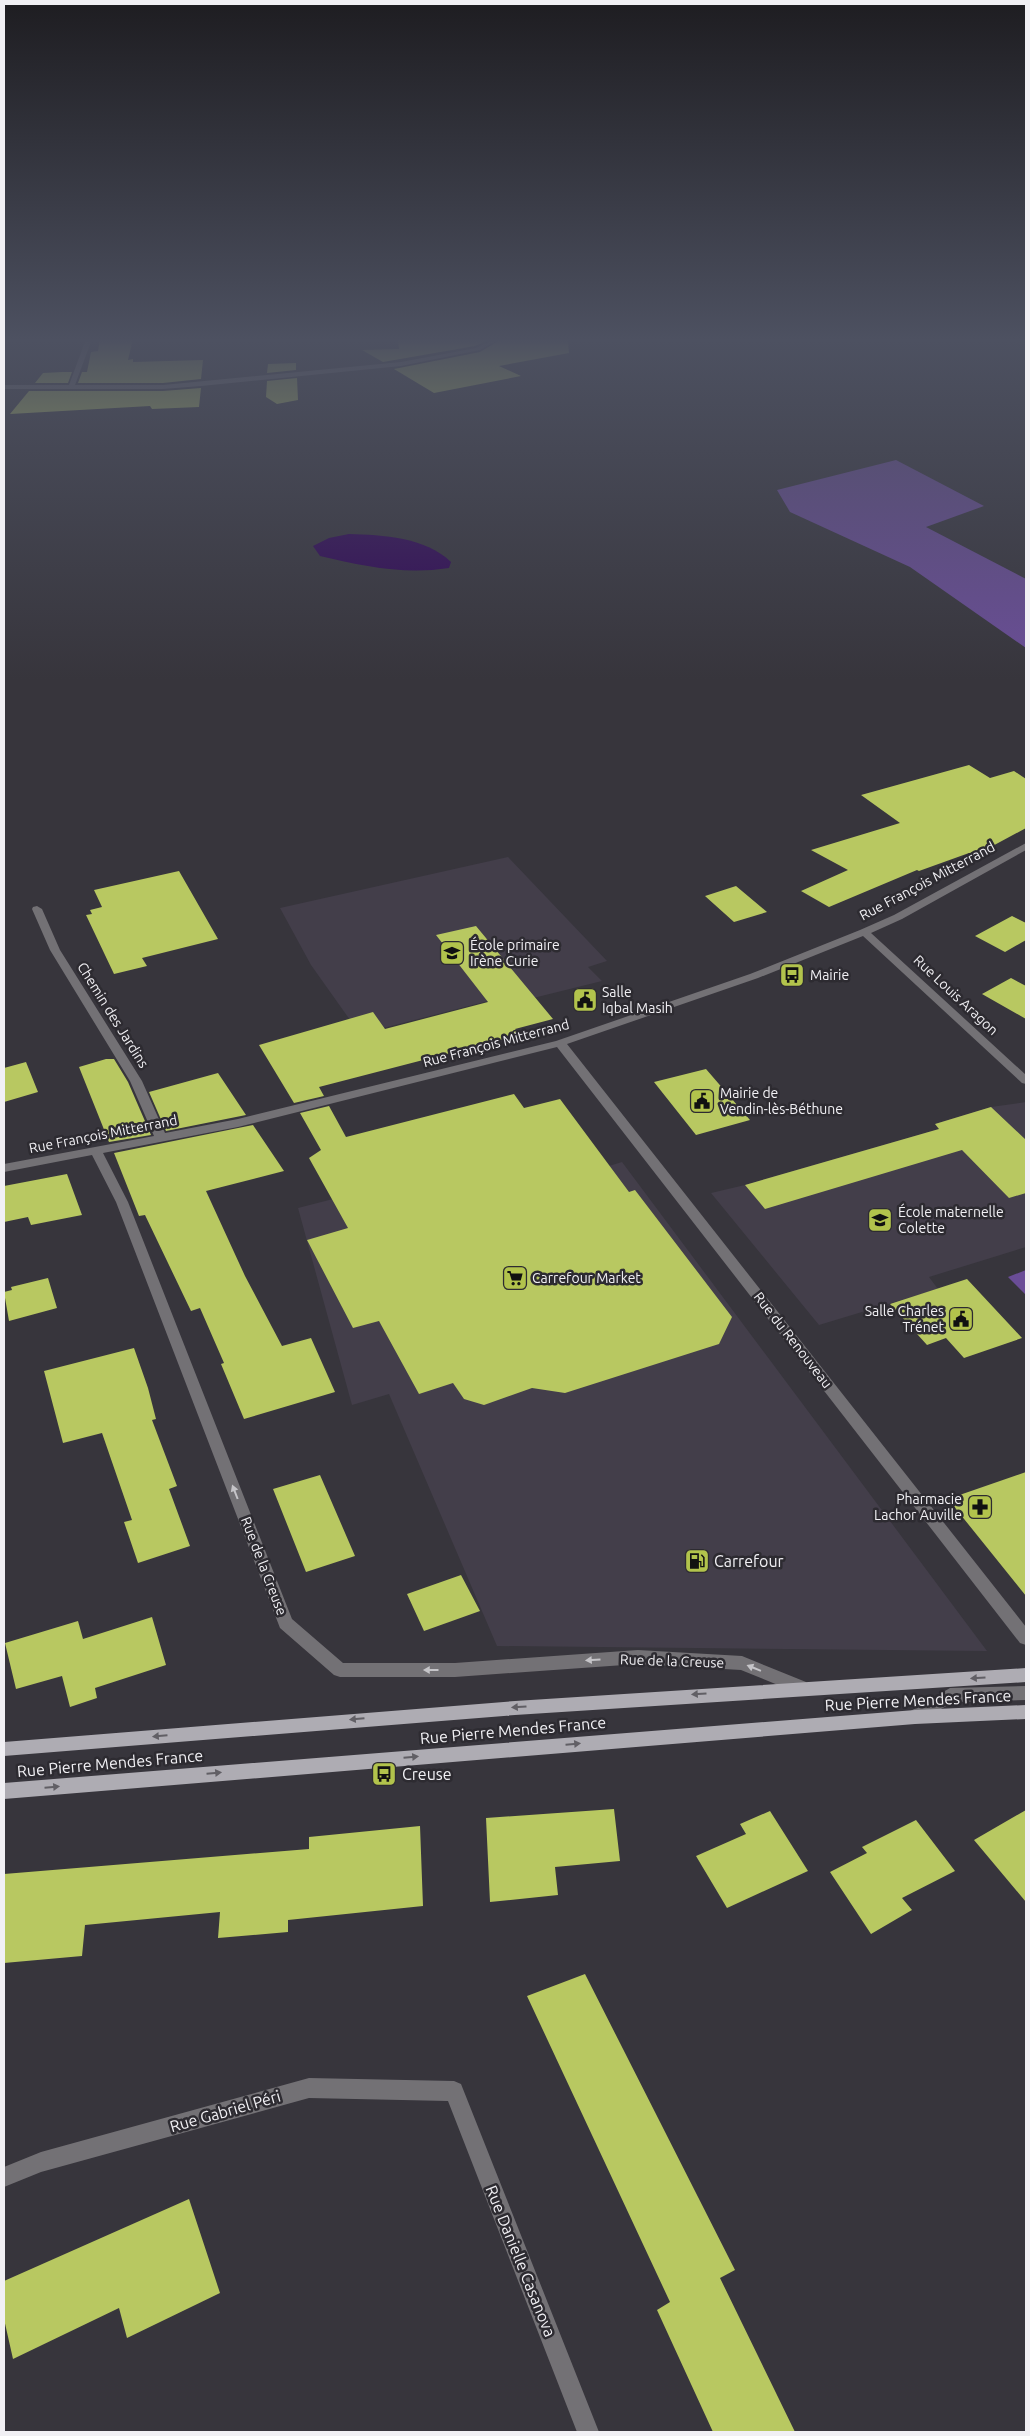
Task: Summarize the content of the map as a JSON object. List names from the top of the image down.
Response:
{
  "streets": {
    "main road": ["Rue Pierre Mendes France"],
    "street": [
      "Rue François Mitterrand",
      "Rue Louis Aragon",
      "Chemin des Jardins",
      "Rue du Renouveau",
      "Rue de la Creuse",
      "Rue Gabriel Péri",
      "Rue Danielle Casanova"
    ]
  },
  "crossings": [
    ["Rue François Mitterrand", "Rue Louis Aragon"],
    ["Rue François Mitterrand", "Chemin des Jardins"],
    ["Rue François Mitterrand", "Rue du Renouveau"],
    ["Rue François Mitterrand", "Rue de la Creuse"],
    ["Rue de la Creuse", "Rue Pierre Mendes France"],
    ["Rue Gabriel Péri", "Rue Danielle Casanova"]
  ],
  "one_way": ["Rue de la Creuse"],
  "places": {
    "school or university": ["École primaire Irène Curie", "École maternelle Colette"],
    "bus stop": ["Mairie", "Creuse"],
    "public building": ["Salle Iqbal Masih", "Mairie de Vendin-lès-Béthune", "Salle Charles Trénet"],
    "supermarket": ["Carrefour Market"],
    "pharmacy": ["Pharmacie Lachor Auville"],
    "fuel station": ["Carrefour"]
  }
}
